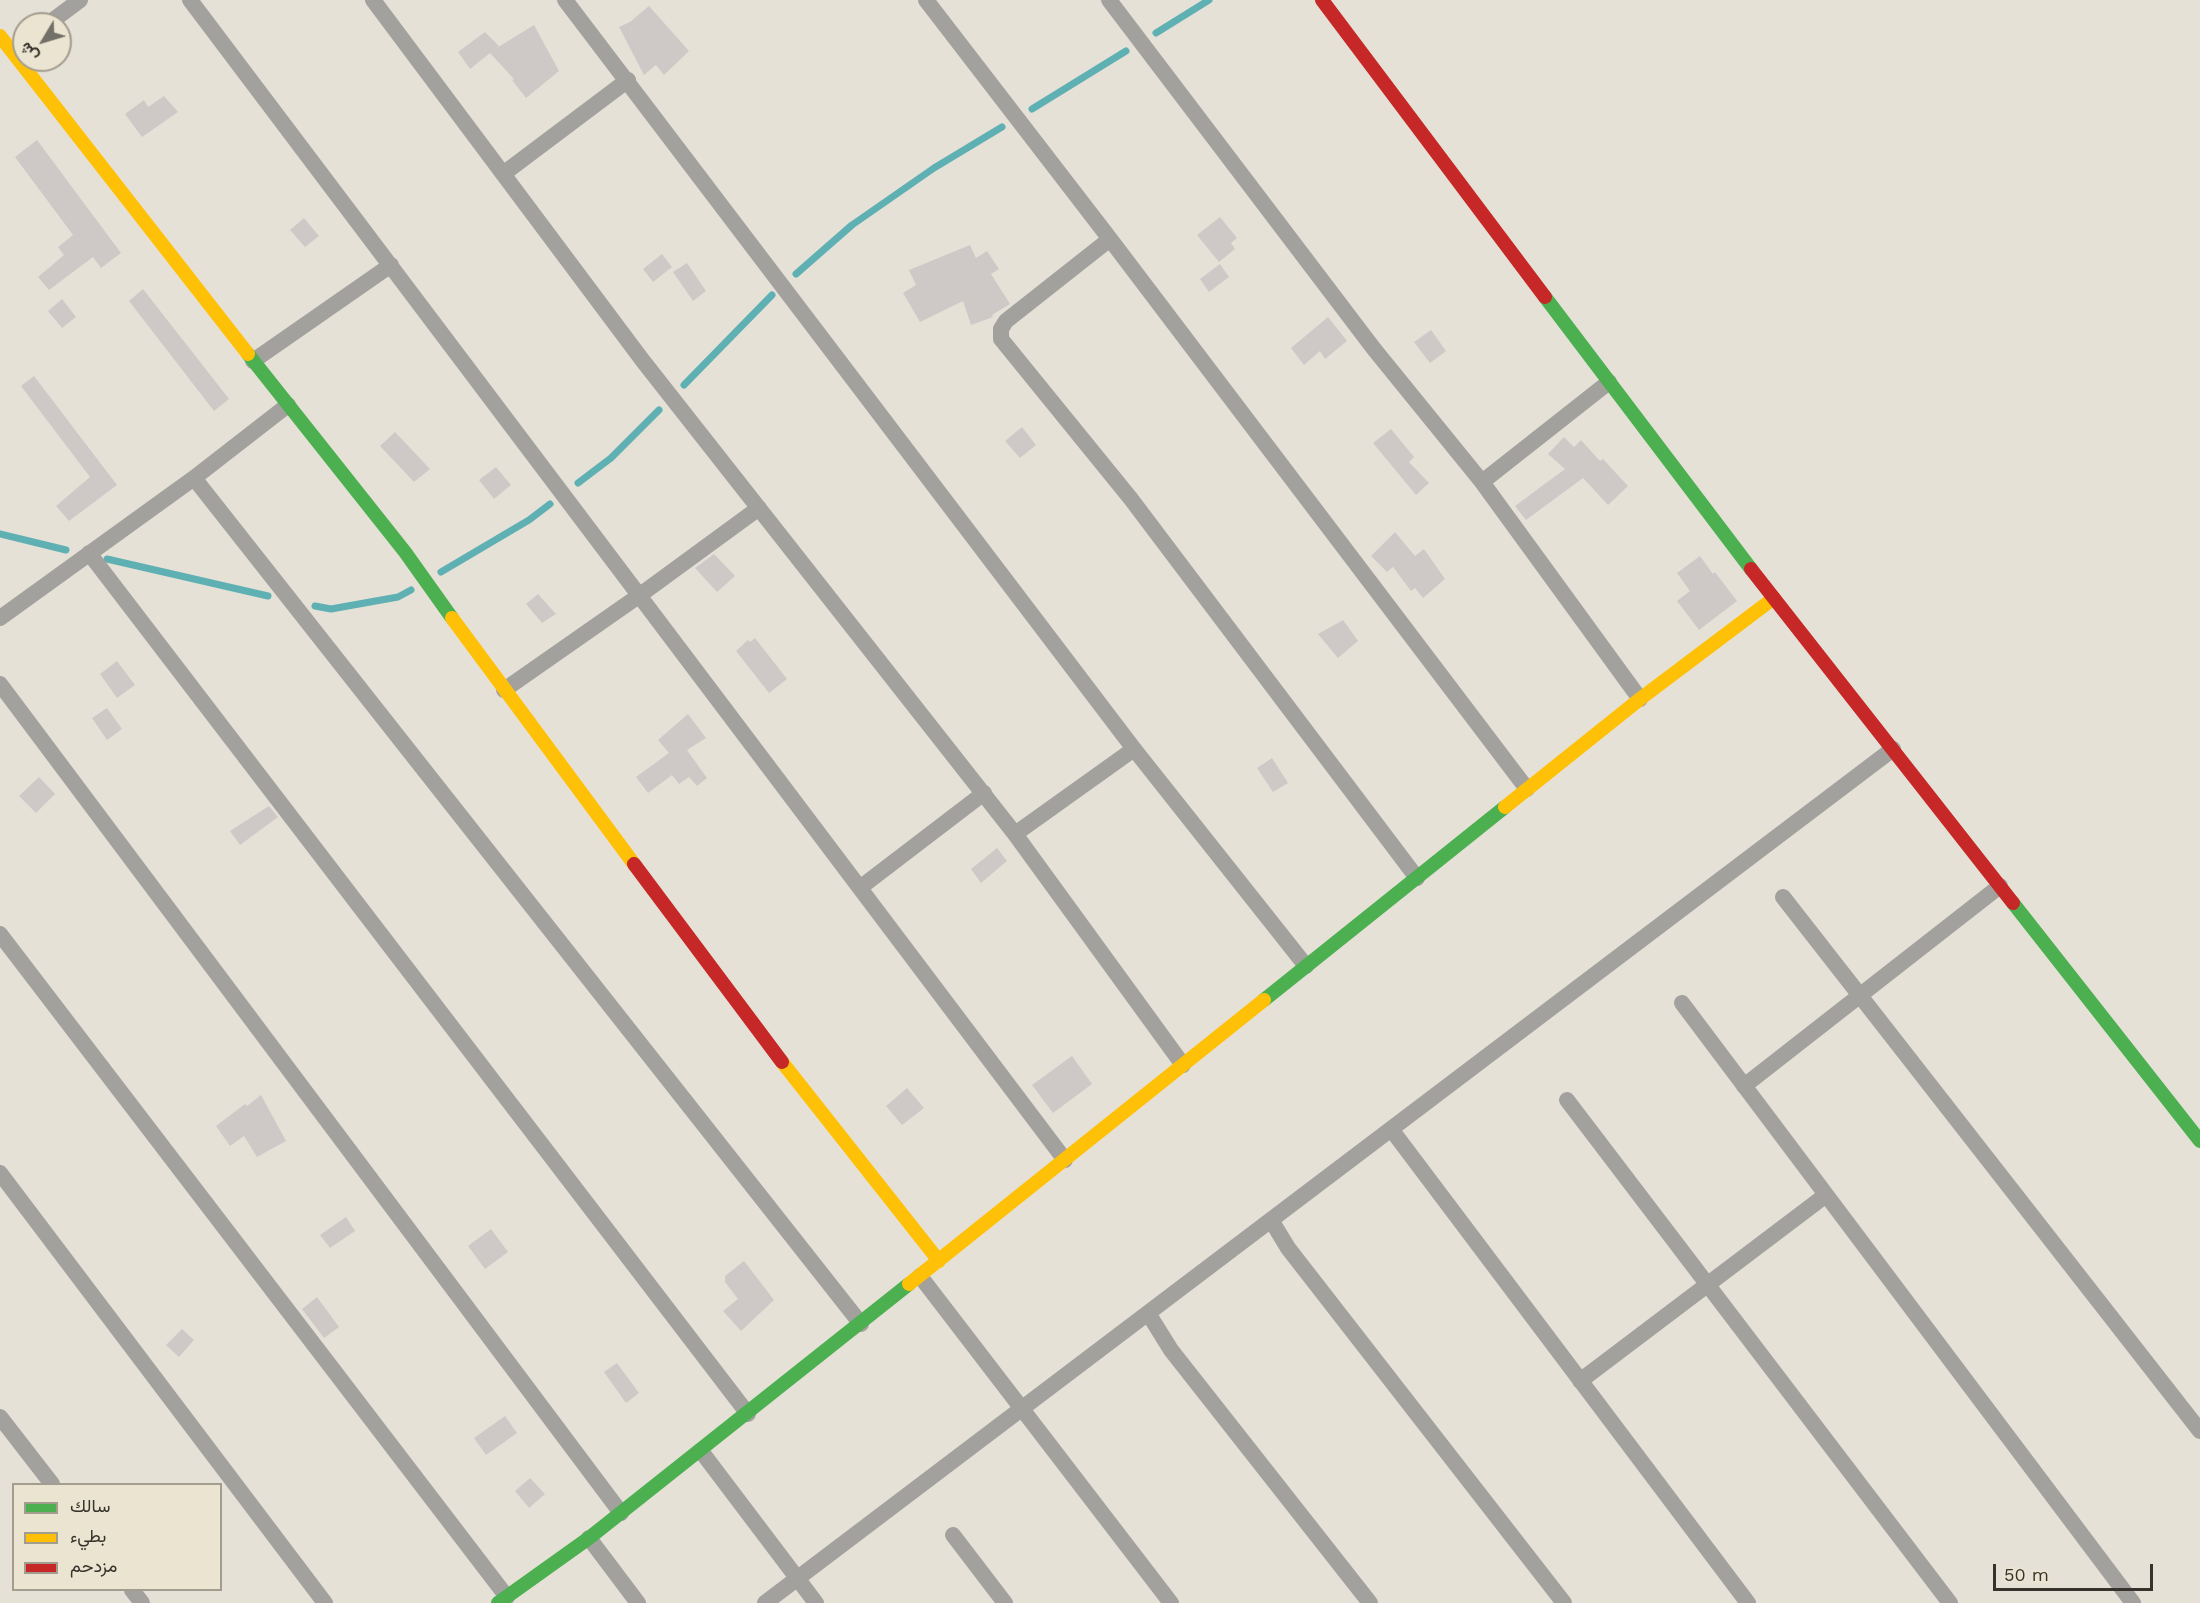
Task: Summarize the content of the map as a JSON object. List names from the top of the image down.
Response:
{
  "legend": ["سالك", "بطيء", "مزدحم"],
  "scale_bar": "50 m",
  "north": "bottom left"
}
